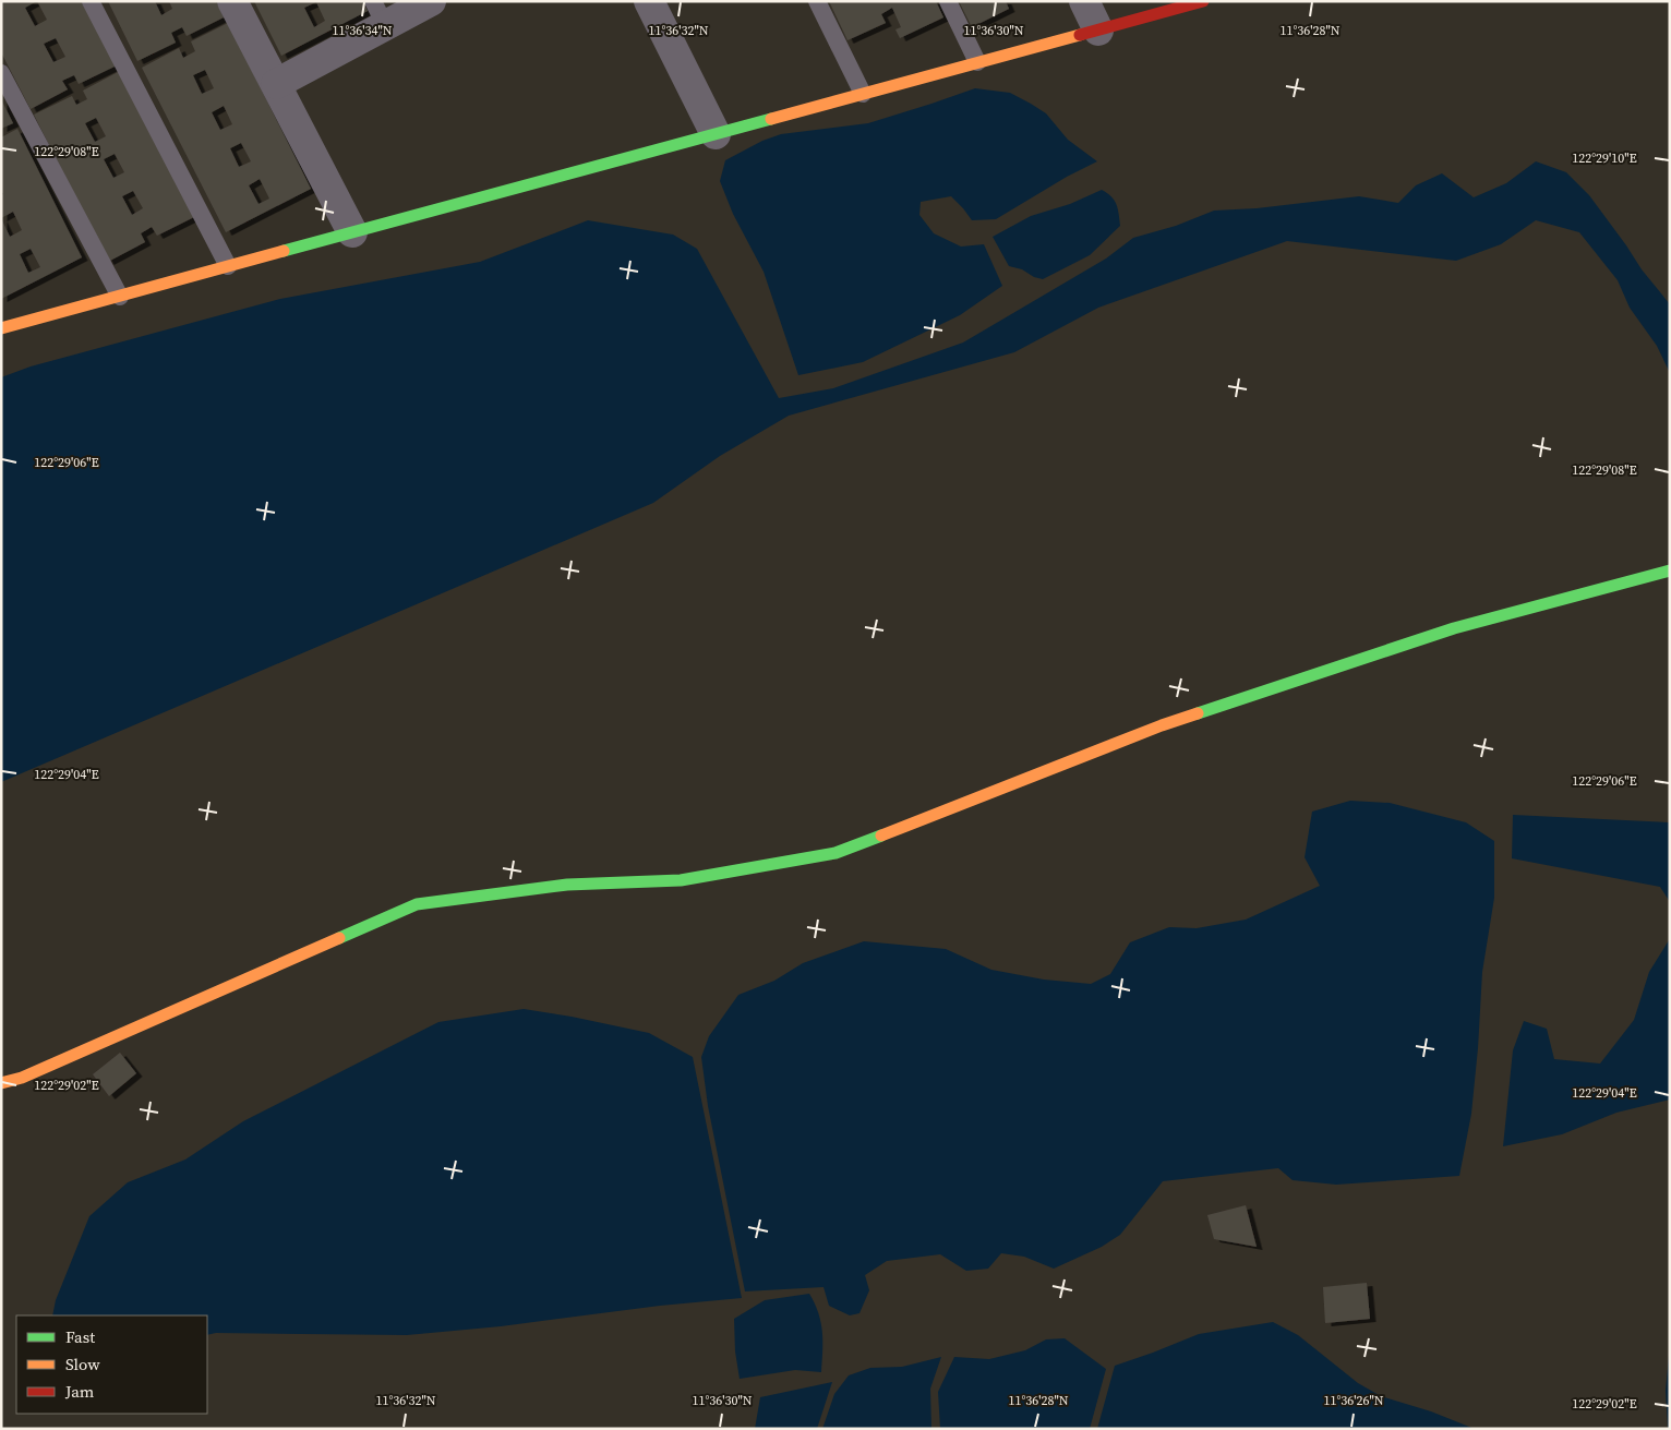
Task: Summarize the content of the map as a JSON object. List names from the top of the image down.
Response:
{
  "legend": ["Fast", "Slow", "Jam"],
  "coordinates": [
    "11°36'34\"N",
    "11°36'32\"N",
    "11°36'30\"N",
    "11°36'28\"N",
    "122°29'08\"E",
    "122°29'10\"E",
    "122°29'06\"E",
    "122°29'04\"E",
    "122°29'02\"E",
    "11°36'26\"N"
  ]
}
